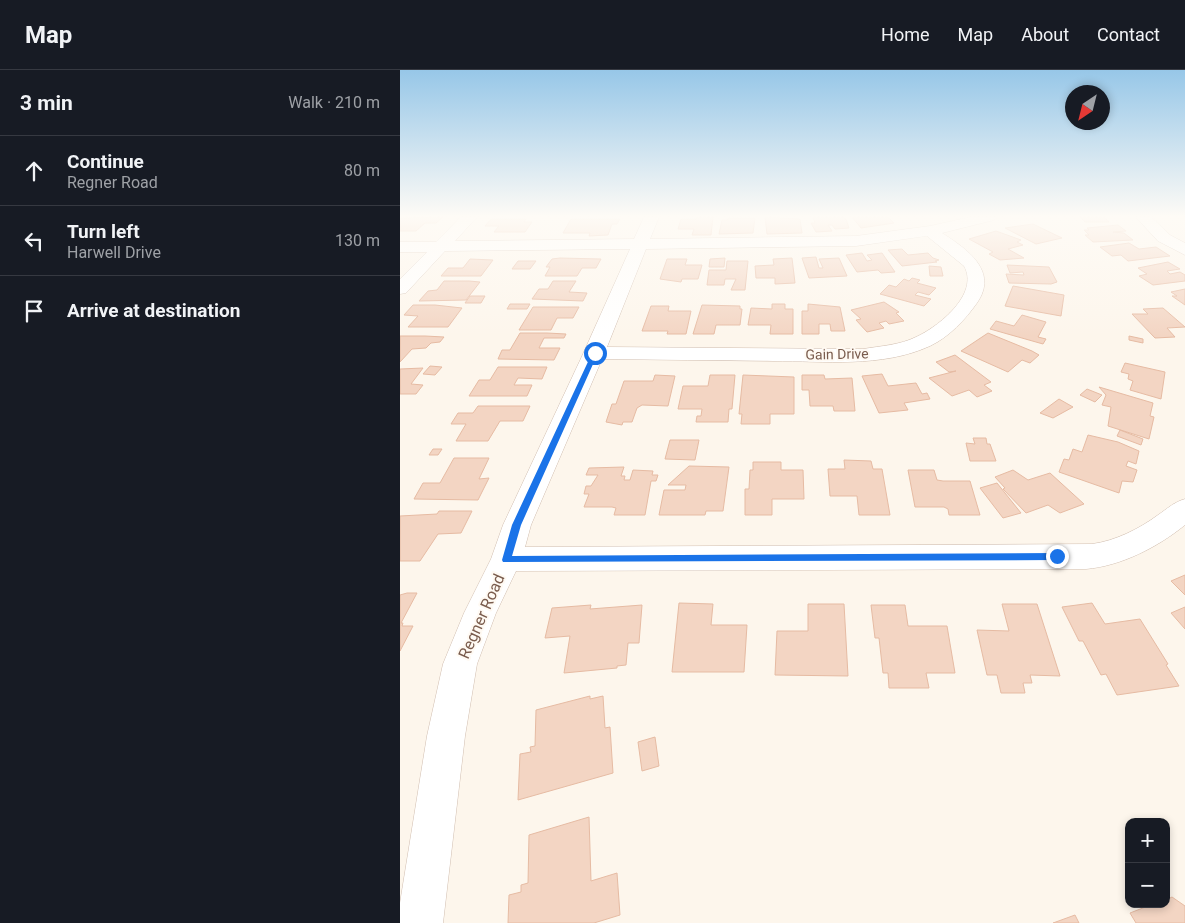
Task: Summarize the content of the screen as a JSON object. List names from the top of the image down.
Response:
{
  "streets": {
    "street": ["Gain Drive", "Regner Road"]
  },
  "crossings": [
    ["Gain Drive", "Regner Road"]
  ],
  "north": "bottom left",
  "page": {
    "header": "Map",
    "nav": [
      "Home",
      "Map",
      "About",
      "Contact"
    ],
    "heading": ["3 min", "Walk · 210 m"],
    "list": [
      ["Continue", "Regner Road", "80 m"],
      ["Turn left", "Harwell Drive", "130 m"],
      "Arrive at destination"
    ],
    "map_buttons": ["+", "−"]
  }
}
